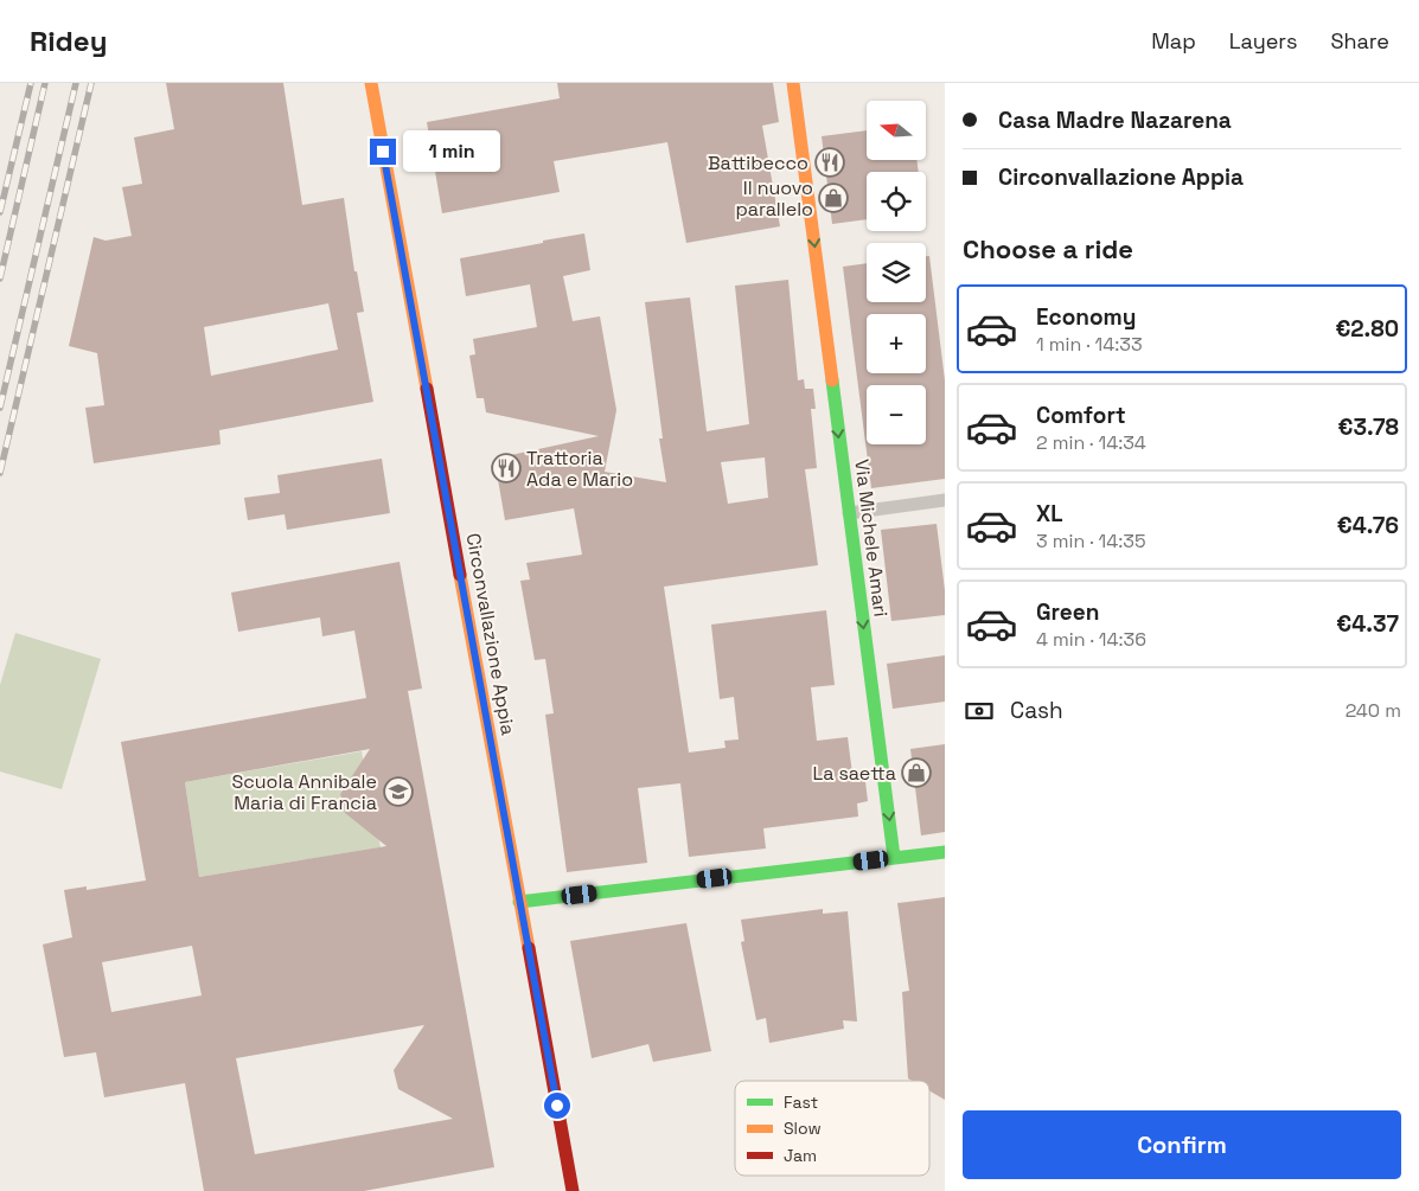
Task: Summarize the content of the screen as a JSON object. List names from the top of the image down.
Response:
{
  "streets": {
    "street": ["Via Michele Amari", "Circonvallazione Appia"]
  },
  "one_way": ["Via Michele Amari"],
  "places": {
    "restaurant": ["Battibecco", "Trattoria Ada e Mario"],
    "shop": ["Il nuovo parallelo", "La saetta"],
    "school or university": ["Scuola Annibale Maria di Francia"]
  },
  "legend": ["Fast", "Slow", "Jam"],
  "north": "left",
  "page": {
    "header": "Ridey",
    "nav": ["Map", "Layers", "Share"],
    "banner": ["Casa Madre Nazarena", "Circonvallazione Appia"],
    "map_buttons": ["+", "−"],
    "bubble": "1 min",
    "heading": "Choose a ride",
    "list": [
      {
        "name": "Economy",
        "note": "1 min · 14:33",
        "value": "€2.80"
      },
      {
        "name": "Comfort",
        "note": "2 min · 14:34",
        "value": "€3.78"
      },
      {
        "name": "XL",
        "note": "3 min · 14:35",
        "value": "€4.76"
      },
      {
        "name": "Green",
        "note": "4 min · 14:36",
        "value": "€4.37"
      }
    ],
    "pay": ["Cash", "240 m"],
    "buttons": "Confirm"
  }
}
